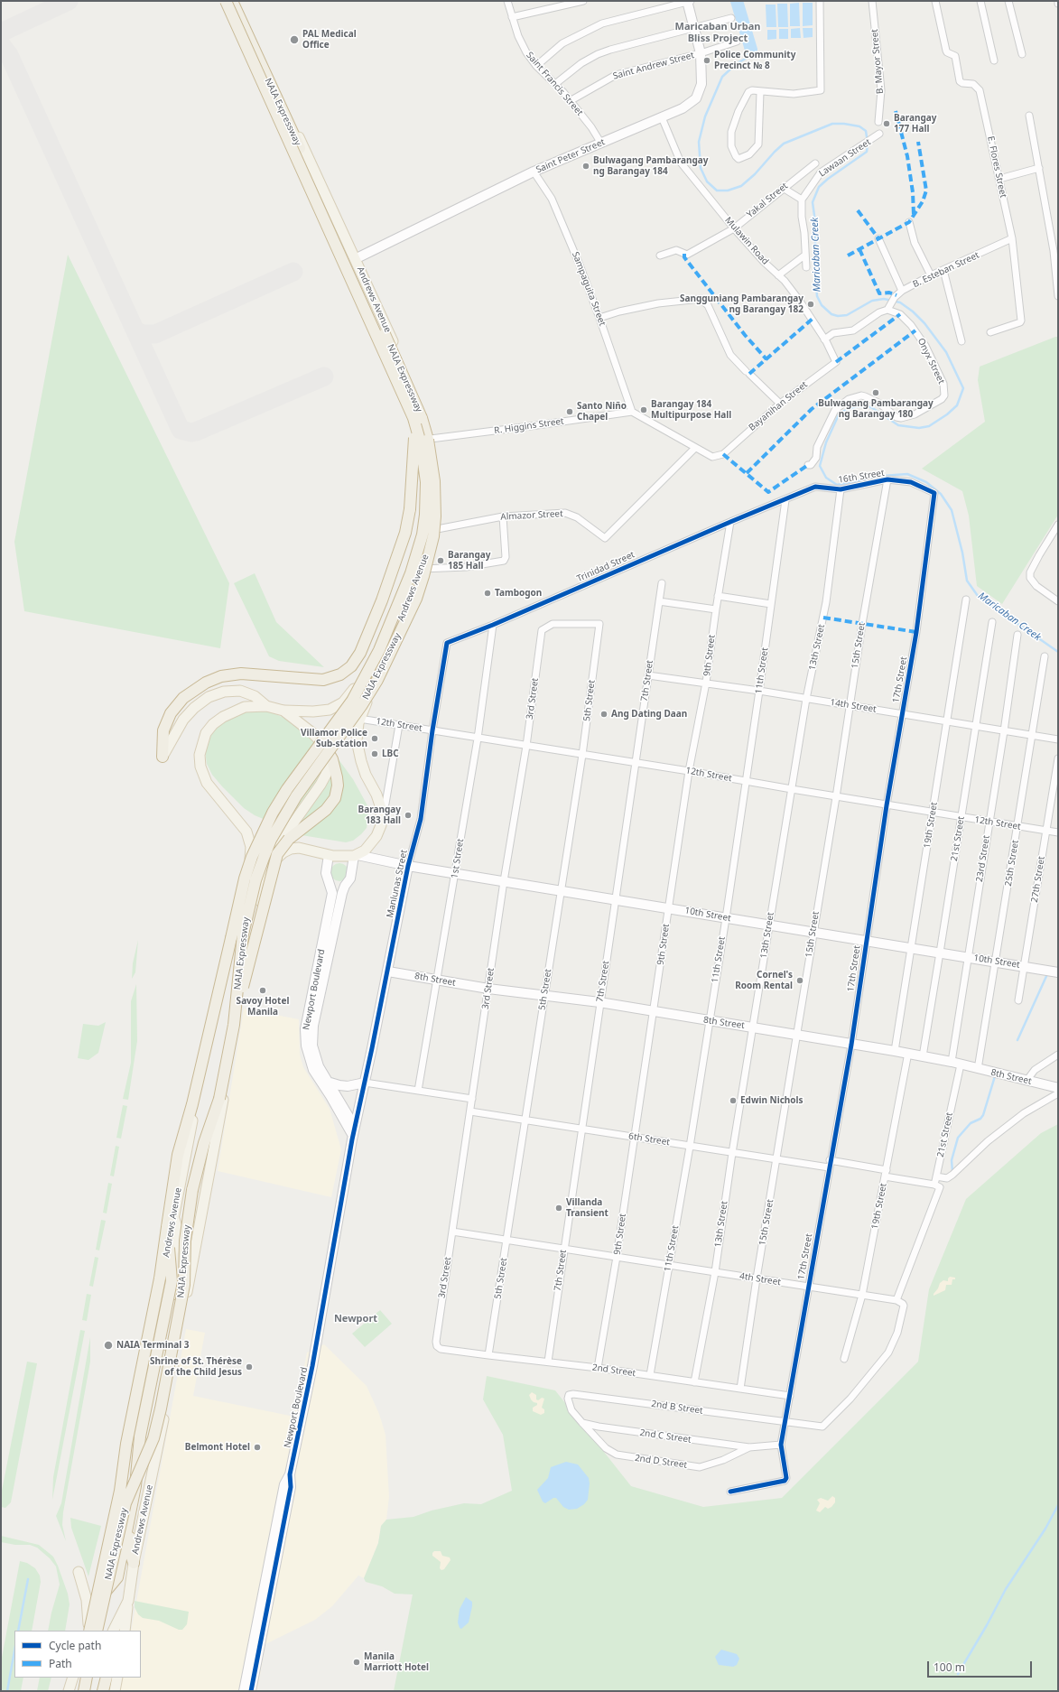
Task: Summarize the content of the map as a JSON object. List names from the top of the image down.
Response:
{
  "streets": {
    "highway": ["NAIA Expressway"],
    "main road": ["Andrews Avenue"],
    "street": [
      "B. Mayor Street",
      "Saint Andrew Street",
      "Saint Francis Street",
      "Saint Peter Street",
      "Lawaan Street",
      "E. Flores Street",
      "Yakal Street",
      "Mulawin Road",
      "B. Esteban Street",
      "Sampaguita Street",
      "Onyx Street",
      "Bayanihan Street",
      "R. Higgins Street",
      "16th Street",
      "Almazor Street",
      "Trinidad Street",
      "15th Street",
      "13th Street",
      "9th Street",
      "11th Street",
      "17th Street",
      "7th Street",
      "3rd Street",
      "5th Street",
      "14th Street",
      "12th Street",
      "19th Street",
      "21st Street",
      "1st Street",
      "23rd Street",
      "25th Street",
      "27th Street",
      "Manlunas Street",
      "10th Street",
      "8th Street",
      "Newport Boulevard",
      "6th Street",
      "4th Street",
      "2nd Street",
      "2nd B Street",
      "2nd C Street",
      "2nd D Street"
    ]
  },
  "crossings": [
    ["Saint Andrew Street", "Saint Francis Street"],
    ["Saint Andrew Street", "Saint Peter Street"],
    ["Saint Francis Street", "Saint Peter Street"],
    ["NAIA Expressway", "Andrews Avenue"],
    ["Saint Peter Street", "Mulawin Road"],
    ["Saint Peter Street", "Sampaguita Street"],
    ["Saint Peter Street", "Andrews Avenue"],
    ["E. Flores Street", "B. Esteban Street"],
    ["Yakal Street", "Mulawin Road"],
    ["Mulawin Road", "Bayanihan Street"],
    ["B. Esteban Street", "Onyx Street"],
    ["Sampaguita Street", "R. Higgins Street"],
    ["Andrews Avenue", "R. Higgins Street"],
    ["Andrews Avenue", "Almazor Street"],
    ["Andrews Avenue", "12th Street"],
    ["Andrews Avenue", "Newport Boulevard"],
    ["Bayanihan Street", "Almazor Street"],
    ["16th Street", "Trinidad Street"],
    ["16th Street", "15th Street"],
    ["16th Street", "13th Street"],
    ["16th Street", "11th Street"],
    ["16th Street", "17th Street"],
    ["Trinidad Street", "9th Street"],
    ["Trinidad Street", "1st Street"],
    ["Trinidad Street", "Manlunas Street"],
    ["15th Street", "14th Street"],
    ["15th Street", "12th Street"],
    ["15th Street", "10th Street"],
    ["15th Street", "8th Street"],
    ["15th Street", "6th Street"],
    ["15th Street", "4th Street"],
    ["15th Street", "2nd Street"],
    ["13th Street", "14th Street"],
    ["13th Street", "12th Street"],
    ["13th Street", "10th Street"],
    ["13th Street", "8th Street"],
    ["13th Street", "6th Street"],
    ["13th Street", "4th Street"],
    ["13th Street", "2nd Street"],
    ["9th Street", "14th Street"],
    ["9th Street", "12th Street"],
    ["9th Street", "10th Street"],
    ["9th Street", "8th Street"],
    ["9th Street", "6th Street"],
    ["9th Street", "4th Street"],
    ["9th Street", "2nd Street"],
    ["11th Street", "14th Street"],
    ["11th Street", "12th Street"],
    ["11th Street", "10th Street"],
    ["11th Street", "8th Street"],
    ["11th Street", "6th Street"],
    ["11th Street", "4th Street"],
    ["11th Street", "2nd Street"],
    ["17th Street", "14th Street"],
    ["17th Street", "12th Street"],
    ["17th Street", "10th Street"],
    ["17th Street", "8th Street"],
    ["17th Street", "6th Street"],
    ["17th Street", "4th Street"],
    ["17th Street", "2nd Street"],
    ["17th Street", "2nd B Street"],
    ["17th Street", "2nd C Street"],
    ["7th Street", "14th Street"],
    ["7th Street", "12th Street"],
    ["7th Street", "10th Street"],
    ["7th Street", "8th Street"],
    ["7th Street", "6th Street"],
    ["7th Street", "4th Street"],
    ["7th Street", "2nd Street"],
    ["3rd Street", "5th Street"],
    ["3rd Street", "12th Street"],
    ["3rd Street", "10th Street"],
    ["3rd Street", "8th Street"],
    ["3rd Street", "6th Street"],
    ["3rd Street", "4th Street"],
    ["3rd Street", "2nd Street"],
    ["5th Street", "12th Street"],
    ["5th Street", "10th Street"],
    ["5th Street", "8th Street"],
    ["5th Street", "6th Street"],
    ["5th Street", "4th Street"],
    ["5th Street", "2nd Street"],
    ["14th Street", "19th Street"],
    ["14th Street", "21st Street"],
    ["14th Street", "23rd Street"],
    ["14th Street", "25th Street"],
    ["12th Street", "19th Street"],
    ["12th Street", "21st Street"],
    ["12th Street", "1st Street"],
    ["12th Street", "23rd Street"],
    ["12th Street", "25th Street"],
    ["12th Street", "27th Street"],
    ["12th Street", "Manlunas Street"],
    ["19th Street", "10th Street"],
    ["19th Street", "8th Street"],
    ["19th Street", "4th Street"],
    ["21st Street", "23rd Street"],
    ["21st Street", "10th Street"],
    ["21st Street", "8th Street"],
    ["1st Street", "10th Street"],
    ["1st Street", "8th Street"],
    ["23rd Street", "10th Street"],
    ["23rd Street", "8th Street"],
    ["25th Street", "10th Street"],
    ["25th Street", "8th Street"],
    ["27th Street", "10th Street"],
    ["Manlunas Street", "10th Street"],
    ["Manlunas Street", "8th Street"],
    ["Manlunas Street", "Newport Boulevard"],
    ["10th Street", "Newport Boulevard"],
    ["2nd B Street", "2nd C Street"],
    ["2nd B Street", "2nd D Street"],
    ["2nd C Street", "2nd D Street"]
  ],
  "districts": ["Maricaban Urban Bliss Project", "Newport"],
  "water": ["Maricaban Creek"],
  "places": [
    "PAL Medical Office",
    "Police Community Precinct № 8",
    "Barangay 177 Hall",
    "Bulwagang Pambarangay ng Barangay 184",
    "Sangguniang Pambarangay ng Barangay 182",
    "Bulwagang Pambarangay ng Barangay 180",
    "Barangay 184 Multipurpose Hall",
    "Santo Niño Chapel",
    "Barangay 185 Hall",
    "Tambogon",
    "Ang Dating Daan",
    "Villamor Police Sub-station",
    "LBC",
    "Barangay 183 Hall",
    "Cornel's Room Rental",
    "Savoy Hotel Manila",
    "Edwin Nichols",
    "Villanda Transient",
    "NAIA Terminal 3",
    "Shrine of St. Thérèse of the Child Jesus",
    "Belmont Hotel",
    "Manila Marriott Hotel"
  ],
  "legend": ["Cycle path", "Path"],
  "scale_bar": "100 m"
}
